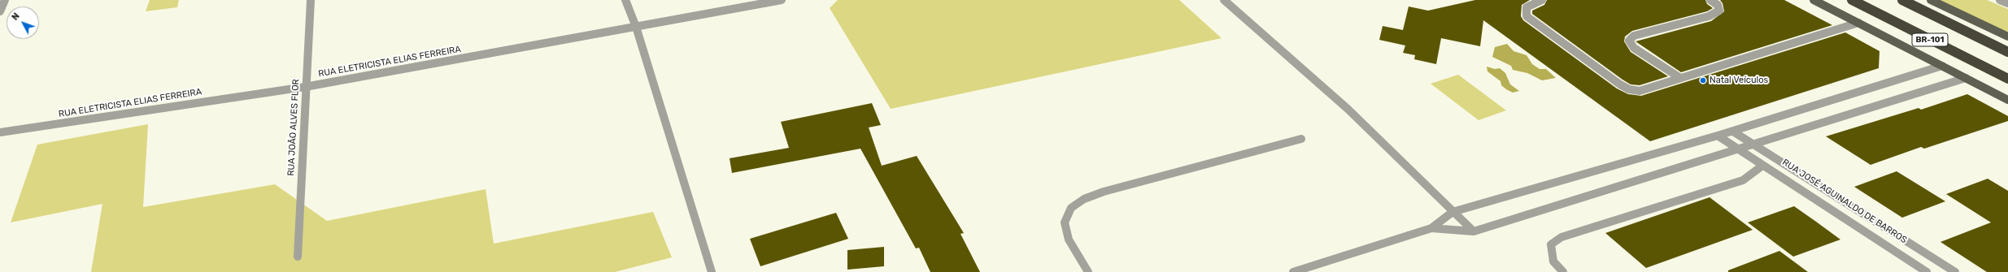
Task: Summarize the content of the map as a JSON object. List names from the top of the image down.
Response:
{
  "streets": {
    "highway": ["BR-101"],
    "street": ["RUA ELETRICISTA ELIAS FERREIRA", "RUA JOÃO ALVES FLOR", "RUA JOSÉ AGUINALDO DE BARROS"]
  },
  "crossings": [
    ["RUA ELETRICISTA ELIAS FERREIRA", "RUA JOÃO ALVES FLOR"]
  ],
  "places": ["Natal Veículos"],
  "north": "top left"
}
